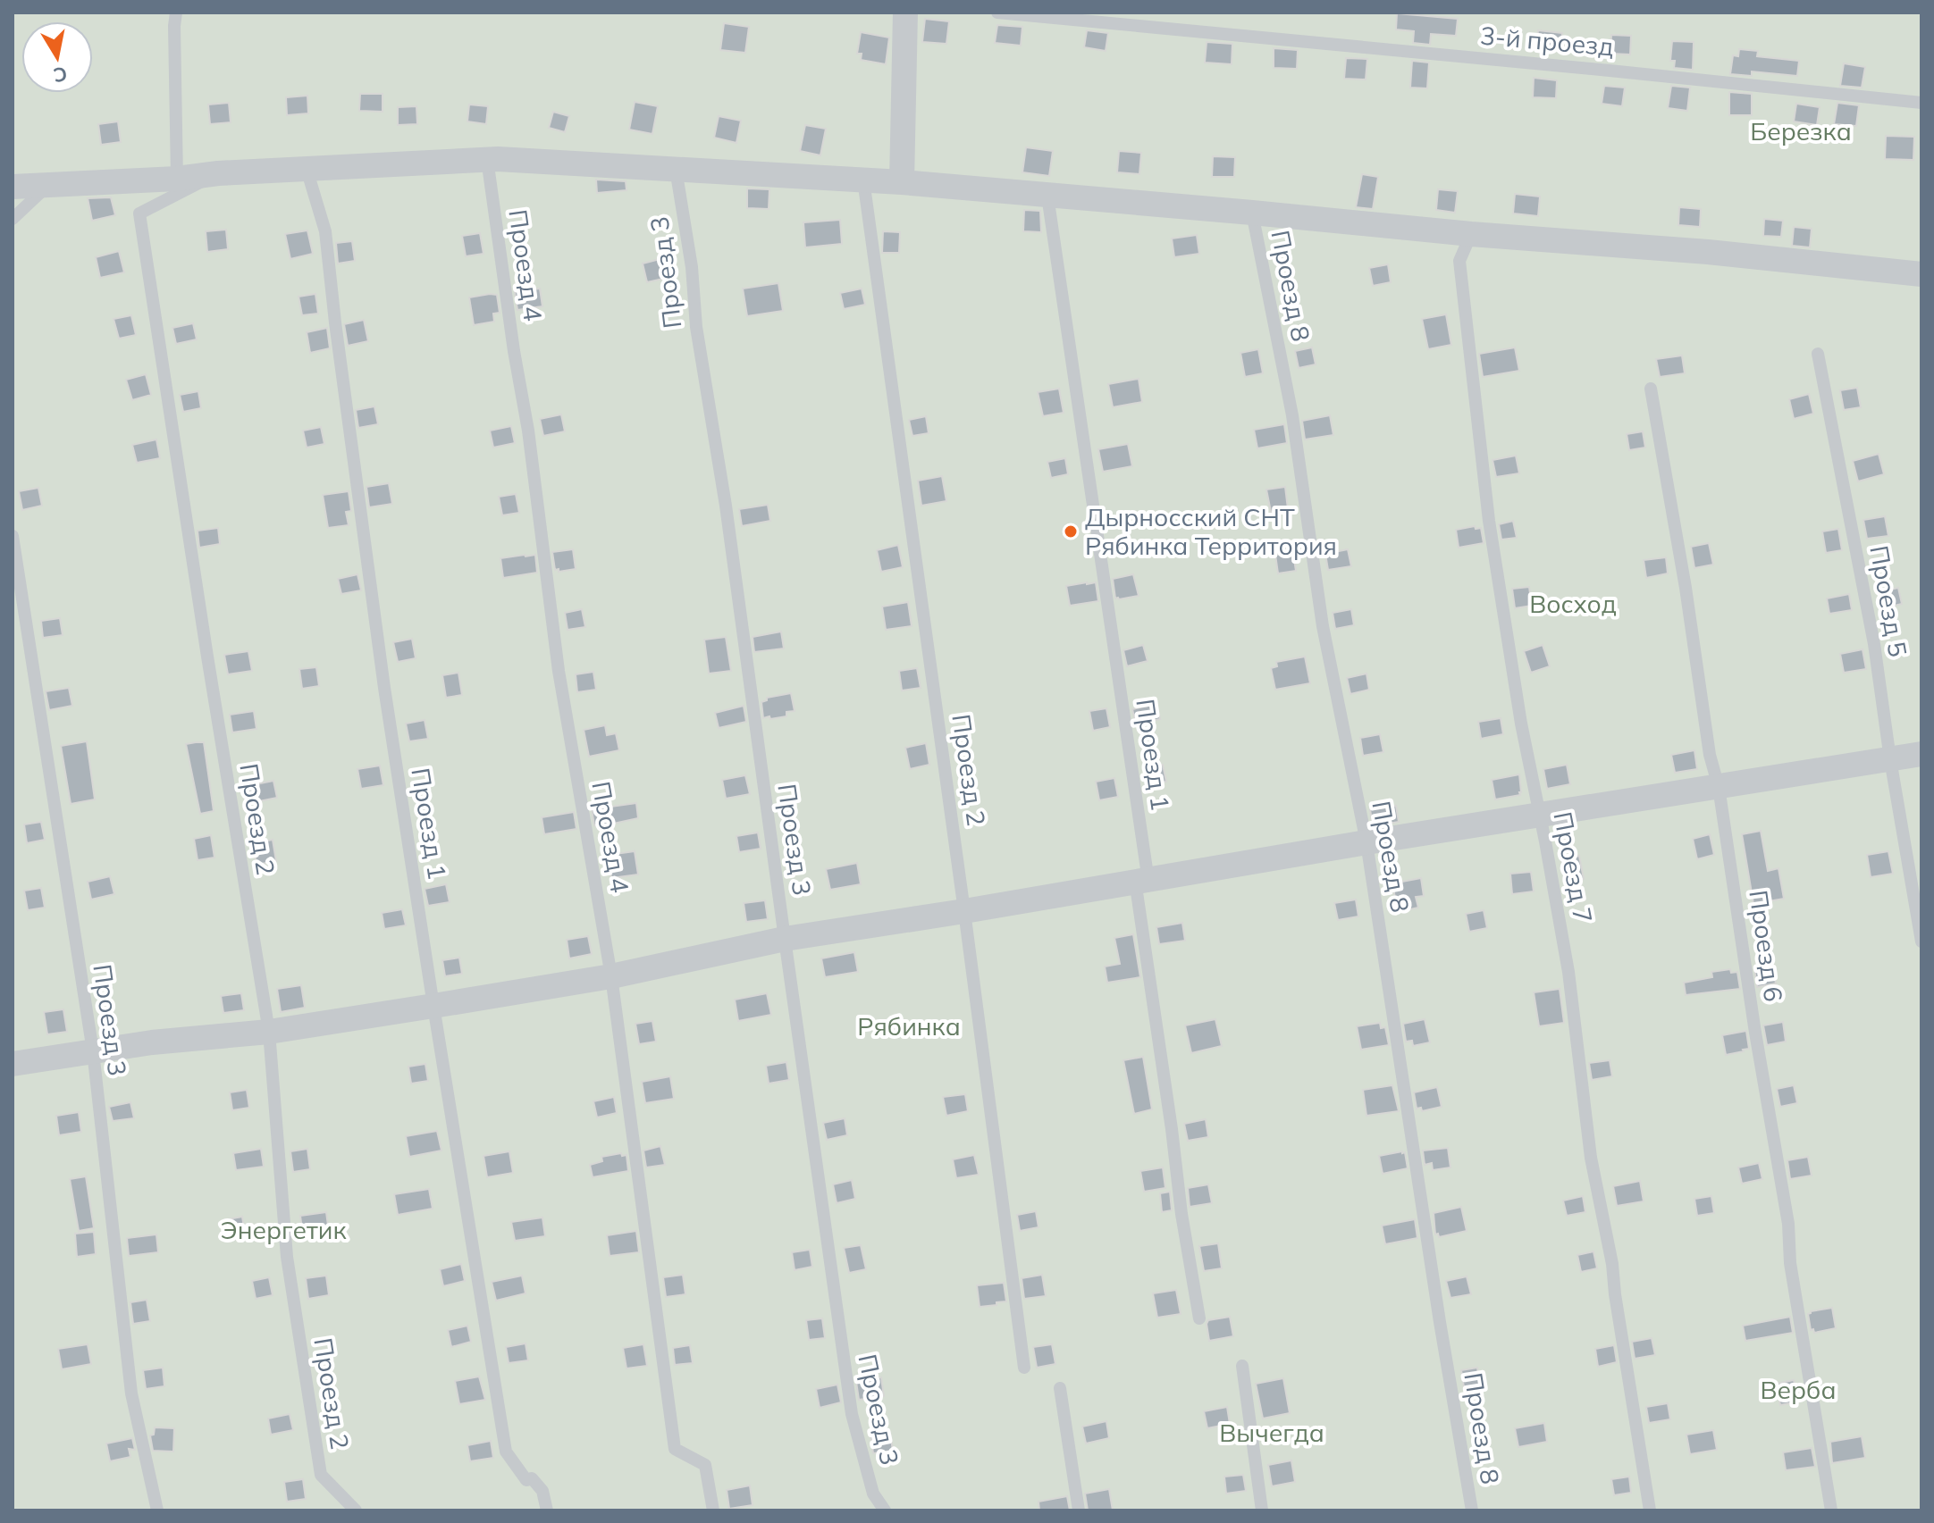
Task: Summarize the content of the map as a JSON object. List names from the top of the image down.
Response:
{
  "streets": {
    "lane": [
      "3-й проезд",
      "Проезд 4",
      "Проезд 3",
      "Проезд 8",
      "Проезд 5",
      "Проезд 1",
      "Проезд 2",
      "Проезд 7",
      "Проезд 6"
    ]
  },
  "parks": [
    "Березка",
    "Восход",
    "Рябинка",
    "Энергетик",
    "Верба",
    "Вычегда"
  ],
  "places": ["Дырносский СНТ Рябинка Территория"],
  "north": "bottom"
}
